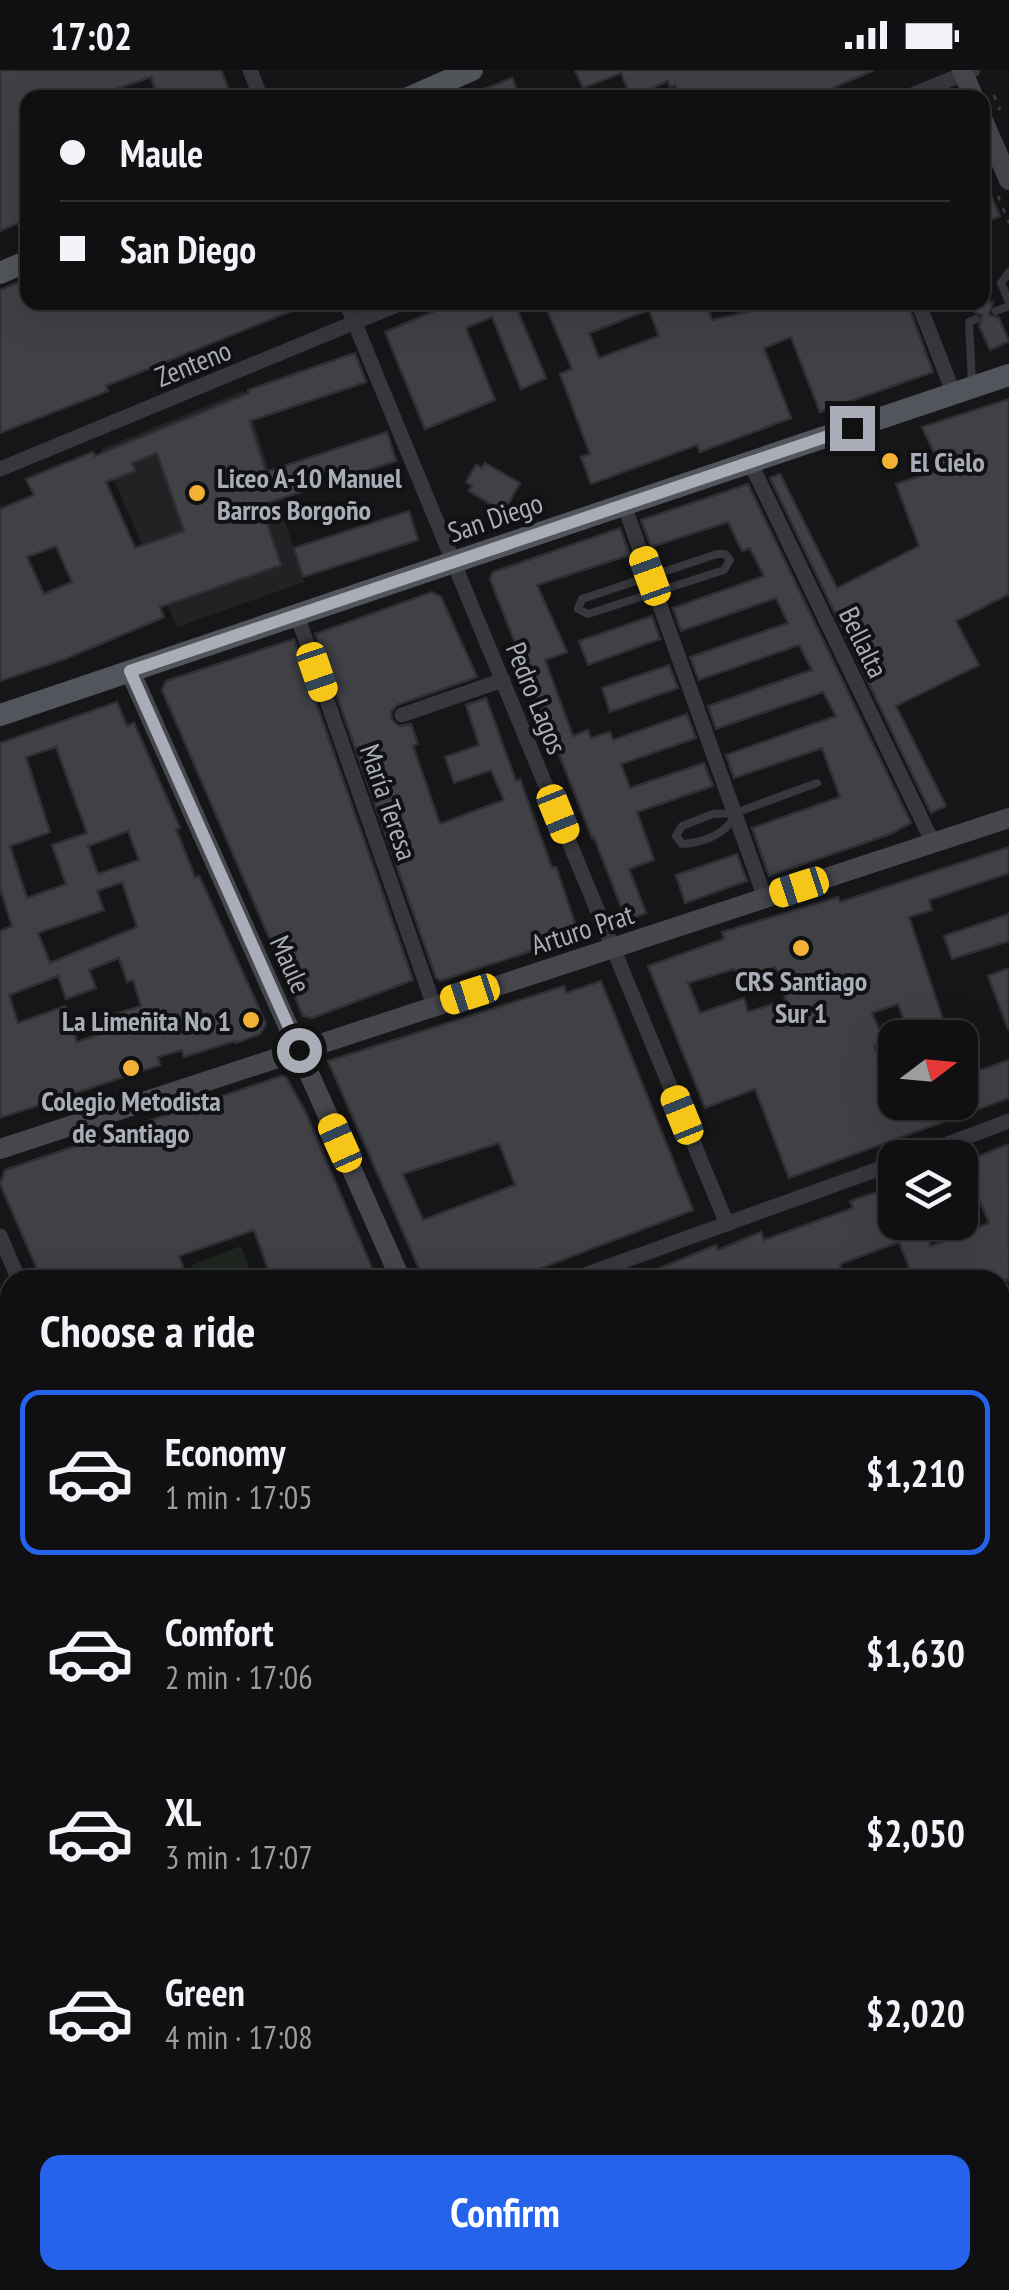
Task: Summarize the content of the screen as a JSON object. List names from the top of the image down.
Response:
{
  "streets": {
    "main road": ["San Diego"],
    "street": [
      "Zenteno",
      "Bellalta",
      "Pedro Lagos",
      "María Teresa",
      "Arturo Prat",
      "Maule"
    ]
  },
  "crossings": [
    ["Zenteno", "Pedro Lagos"],
    ["San Diego", "Bellalta"],
    ["San Diego", "Pedro Lagos"],
    ["San Diego", "María Teresa"],
    ["San Diego", "Maule"],
    ["Bellalta", "Arturo Prat"],
    ["Pedro Lagos", "Arturo Prat"],
    ["María Teresa", "Arturo Prat"],
    ["Arturo Prat", "Maule"]
  ],
  "places": [
    "El Cielo",
    "Liceo A-10 Manuel Barros Borgoño",
    "CRS Santiago Sur 1",
    "La Limeñita No 1",
    "Colegio Metodista de Santiago"
  ],
  "north": "right",
  "page": {
    "status": "17:02",
    "banner": ["Maule", "San Diego"],
    "heading": "Choose a ride",
    "list": [
      {
        "name": "Economy",
        "note": "1 min · 17:05",
        "value": "$1,210"
      },
      {
        "name": "Comfort",
        "note": "2 min · 17:06",
        "value": "$1,630"
      },
      {
        "name": "XL",
        "note": "3 min · 17:07",
        "value": "$2,050"
      },
      {
        "name": "Green",
        "note": "4 min · 17:08",
        "value": "$2,020"
      }
    ],
    "buttons": "Confirm"
  }
}
